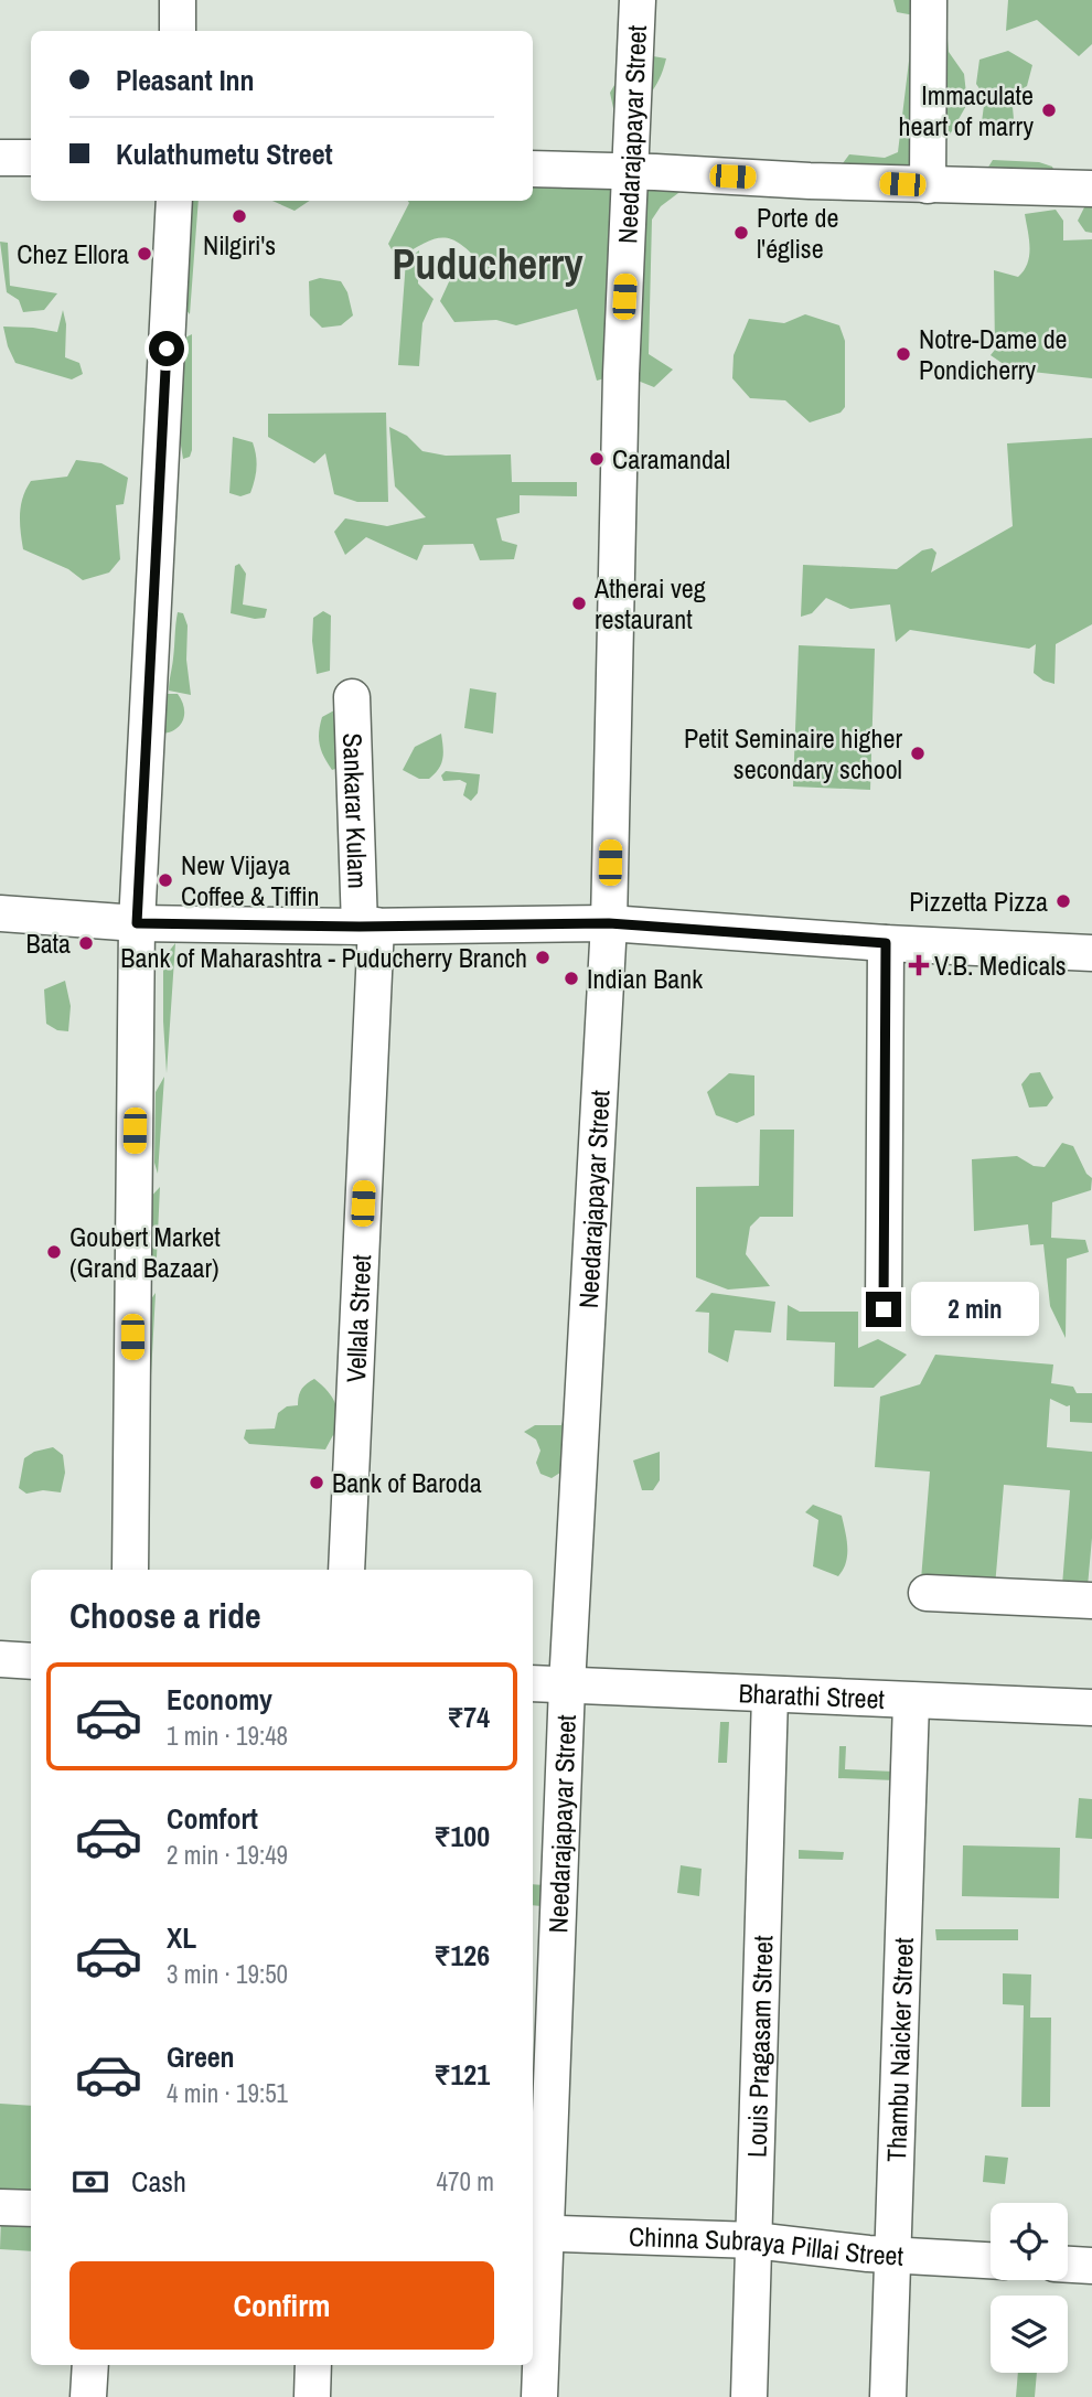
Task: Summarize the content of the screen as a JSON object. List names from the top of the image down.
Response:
{
  "streets": {
    "street": [
      "Needarajapayar Street",
      "Sankarar Kulam",
      "Vellala Street",
      "Bharathi Street",
      "Louis Pragasam Street",
      "Thambu Naicker Street",
      "Chinna Subraya Pillai Street"
    ]
  },
  "crossings": [
    ["Needarajapayar Street", "Bharathi Street"],
    ["Needarajapayar Street", "Chinna Subraya Pillai Street"],
    ["Sankarar Kulam", "Vellala Street"],
    ["Bharathi Street", "Louis Pragasam Street"],
    ["Bharathi Street", "Thambu Naicker Street"],
    ["Louis Pragasam Street", "Chinna Subraya Pillai Street"],
    ["Thambu Naicker Street", "Chinna Subraya Pillai Street"]
  ],
  "districts": ["Puducherry"],
  "places": {
    "other": [
      "Immaculate heart of marry",
      "Nilgiri's",
      "Porte de l'église",
      "Chez Ellora",
      "Notre-Dame de Pondicherry",
      "Caramandal",
      "Atherai veg restaurant",
      "Petit Seminaire higher secondary school",
      "New Vijaya Coffee & Tiffin",
      "Pizzetta Pizza",
      "Bata",
      "Bank of Maharashtra - Puducherry Branch",
      "Indian Bank",
      "Goubert Market (Grand Bazaar)",
      "Bank of Baroda"
    ],
    "health": ["V.B. Medicals"]
  },
  "page": {
    "banner": ["Pleasant Inn", "Kulathumetu Street"],
    "bubble": "2 min",
    "heading": "Choose a ride",
    "list": [
      {
        "name": "Economy",
        "note": "1 min · 19:48",
        "value": "₹74"
      },
      {
        "name": "Comfort",
        "note": "2 min · 19:49",
        "value": "₹100"
      },
      {
        "name": "XL",
        "note": "3 min · 19:50",
        "value": "₹126"
      },
      {
        "name": "Green",
        "note": "4 min · 19:51",
        "value": "₹121"
      }
    ],
    "pay": ["Cash", "470 m"],
    "buttons": "Confirm"
  }
}
